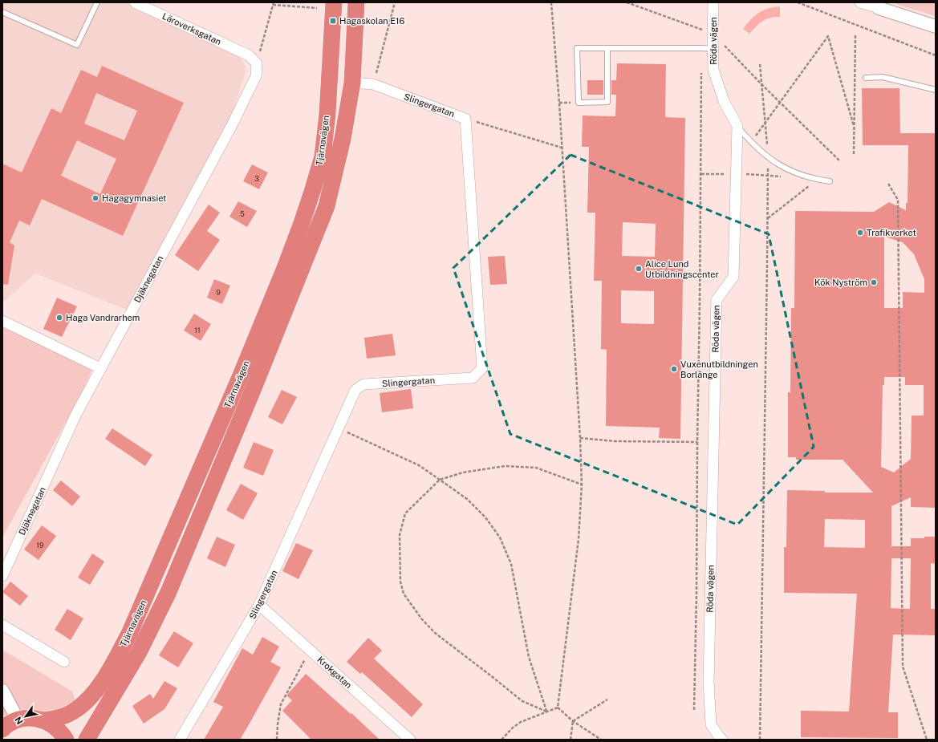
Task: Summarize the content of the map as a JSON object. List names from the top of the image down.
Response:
{
  "streets": {
    "highway": ["Tjärnavägen"],
    "street": [
      "Läroverksgatan",
      "Röda vägen",
      "Slingergatan",
      "Djäknegatan",
      "Krokgatan"
    ]
  },
  "crossings": [
    ["Läroverksgatan", "Djäknegatan"],
    ["Slingergatan", "Tjärnavägen"],
    ["Slingergatan", "Krokgatan"]
  ],
  "places": {
    "transit": ["Hagaskolan E16"],
    "other": [
      "Hagagymnasiet",
      "Trafikverket",
      "Alice Lund Utbildningscenter",
      "Kök Nyström",
      "Haga Vandrarhem",
      "Vuxenutbildningen Borlänge"
    ]
  },
  "house_numbers": [
    "3",
    "5",
    "9",
    "11",
    "19"
  ],
  "north": "bottom left"
}
